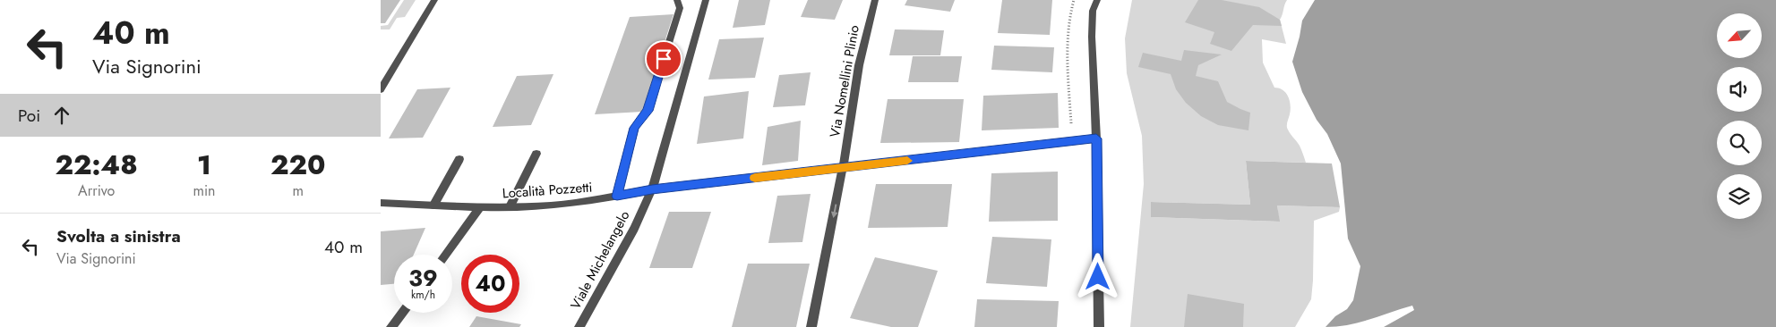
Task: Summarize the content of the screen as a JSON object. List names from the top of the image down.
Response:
{
  "streets": {
    "street": ["Via Nomellini Plinio", "Località Pozzetti", "Viale Michelangelo"]
  },
  "crossings": [
    ["Via Nomellini Plinio", "Località Pozzetti"],
    ["Località Pozzetti", "Viale Michelangelo"]
  ],
  "one_way": ["Via Nomellini Plinio"],
  "north": "bottom left",
  "page": {
    "turn": ["40 m", "Via Signorini"],
    "then": "Poi",
    "eta": [
      "22:48",
      "Arrivo",
      "1",
      "min",
      "220",
      "m"
    ],
    "list": [
      {
        "name": "Svolta a sinistra",
        "note": "Via Signorini",
        "value": "40 m"
      }
    ],
    "speed": "39 km/h",
    "limit": "40"
  }
}
